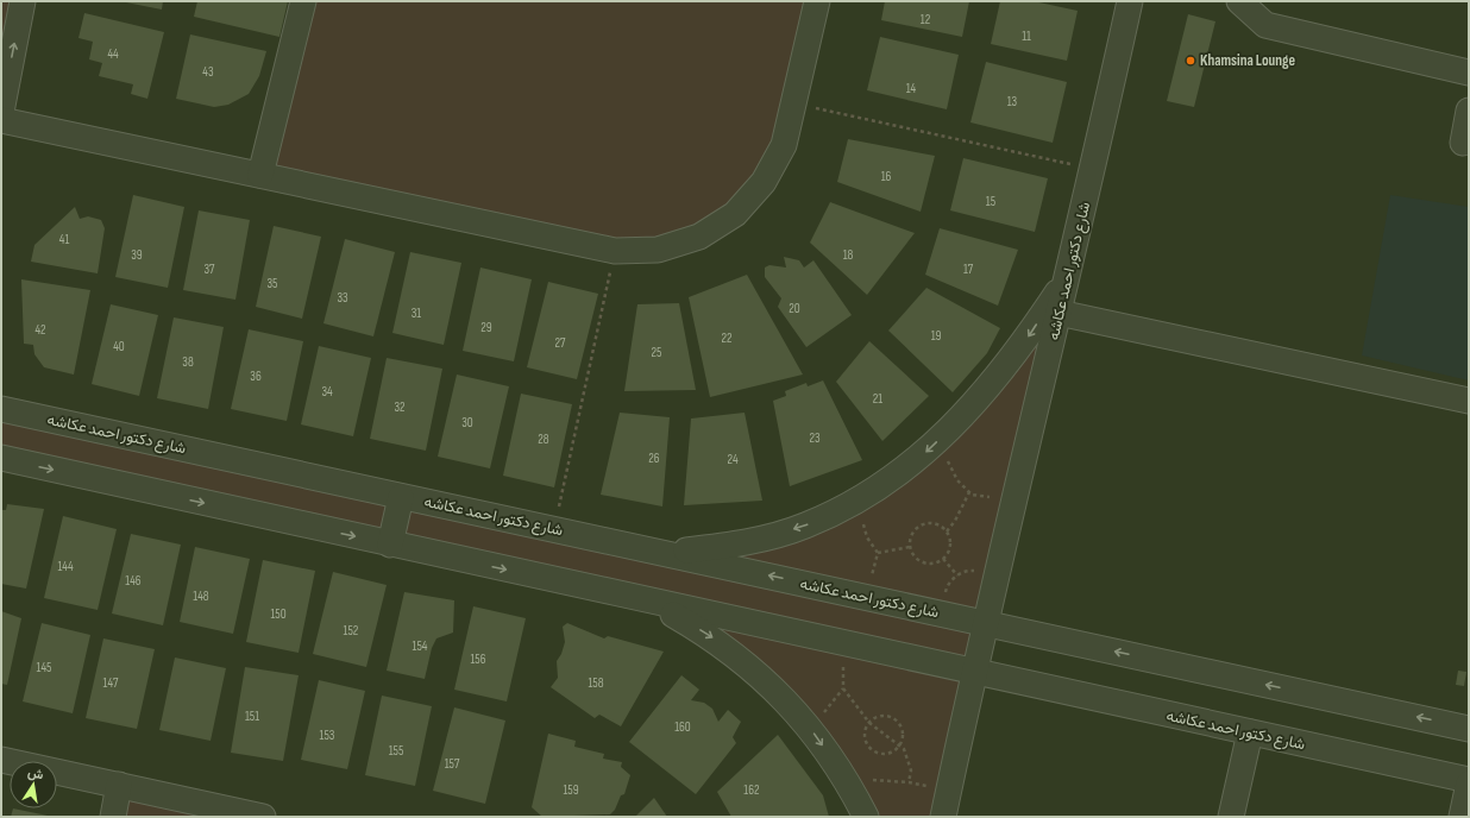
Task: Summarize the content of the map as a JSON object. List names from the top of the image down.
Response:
{
  "streets": {
    "street": ["شارع دكتور احمد عكاشه"]
  },
  "places": ["Khamsina Lounge"],
  "house_numbers": [
    "12",
    "11",
    "44",
    "43",
    "14",
    "13",
    "16",
    "15",
    "41",
    "39",
    "18",
    "37",
    "17",
    "35",
    "33",
    "20",
    "31",
    "29",
    "42",
    "19",
    "22",
    "27",
    "40",
    "25",
    "38",
    "36",
    "34",
    "21",
    "32",
    "30",
    "23",
    "28",
    "26",
    "24",
    "144",
    "146",
    "148",
    "150",
    "152",
    "154",
    "156",
    "145",
    "147",
    "158",
    "151",
    "160",
    "153",
    "155",
    "157",
    "159",
    "162"
  ],
  "north": "top"
}
